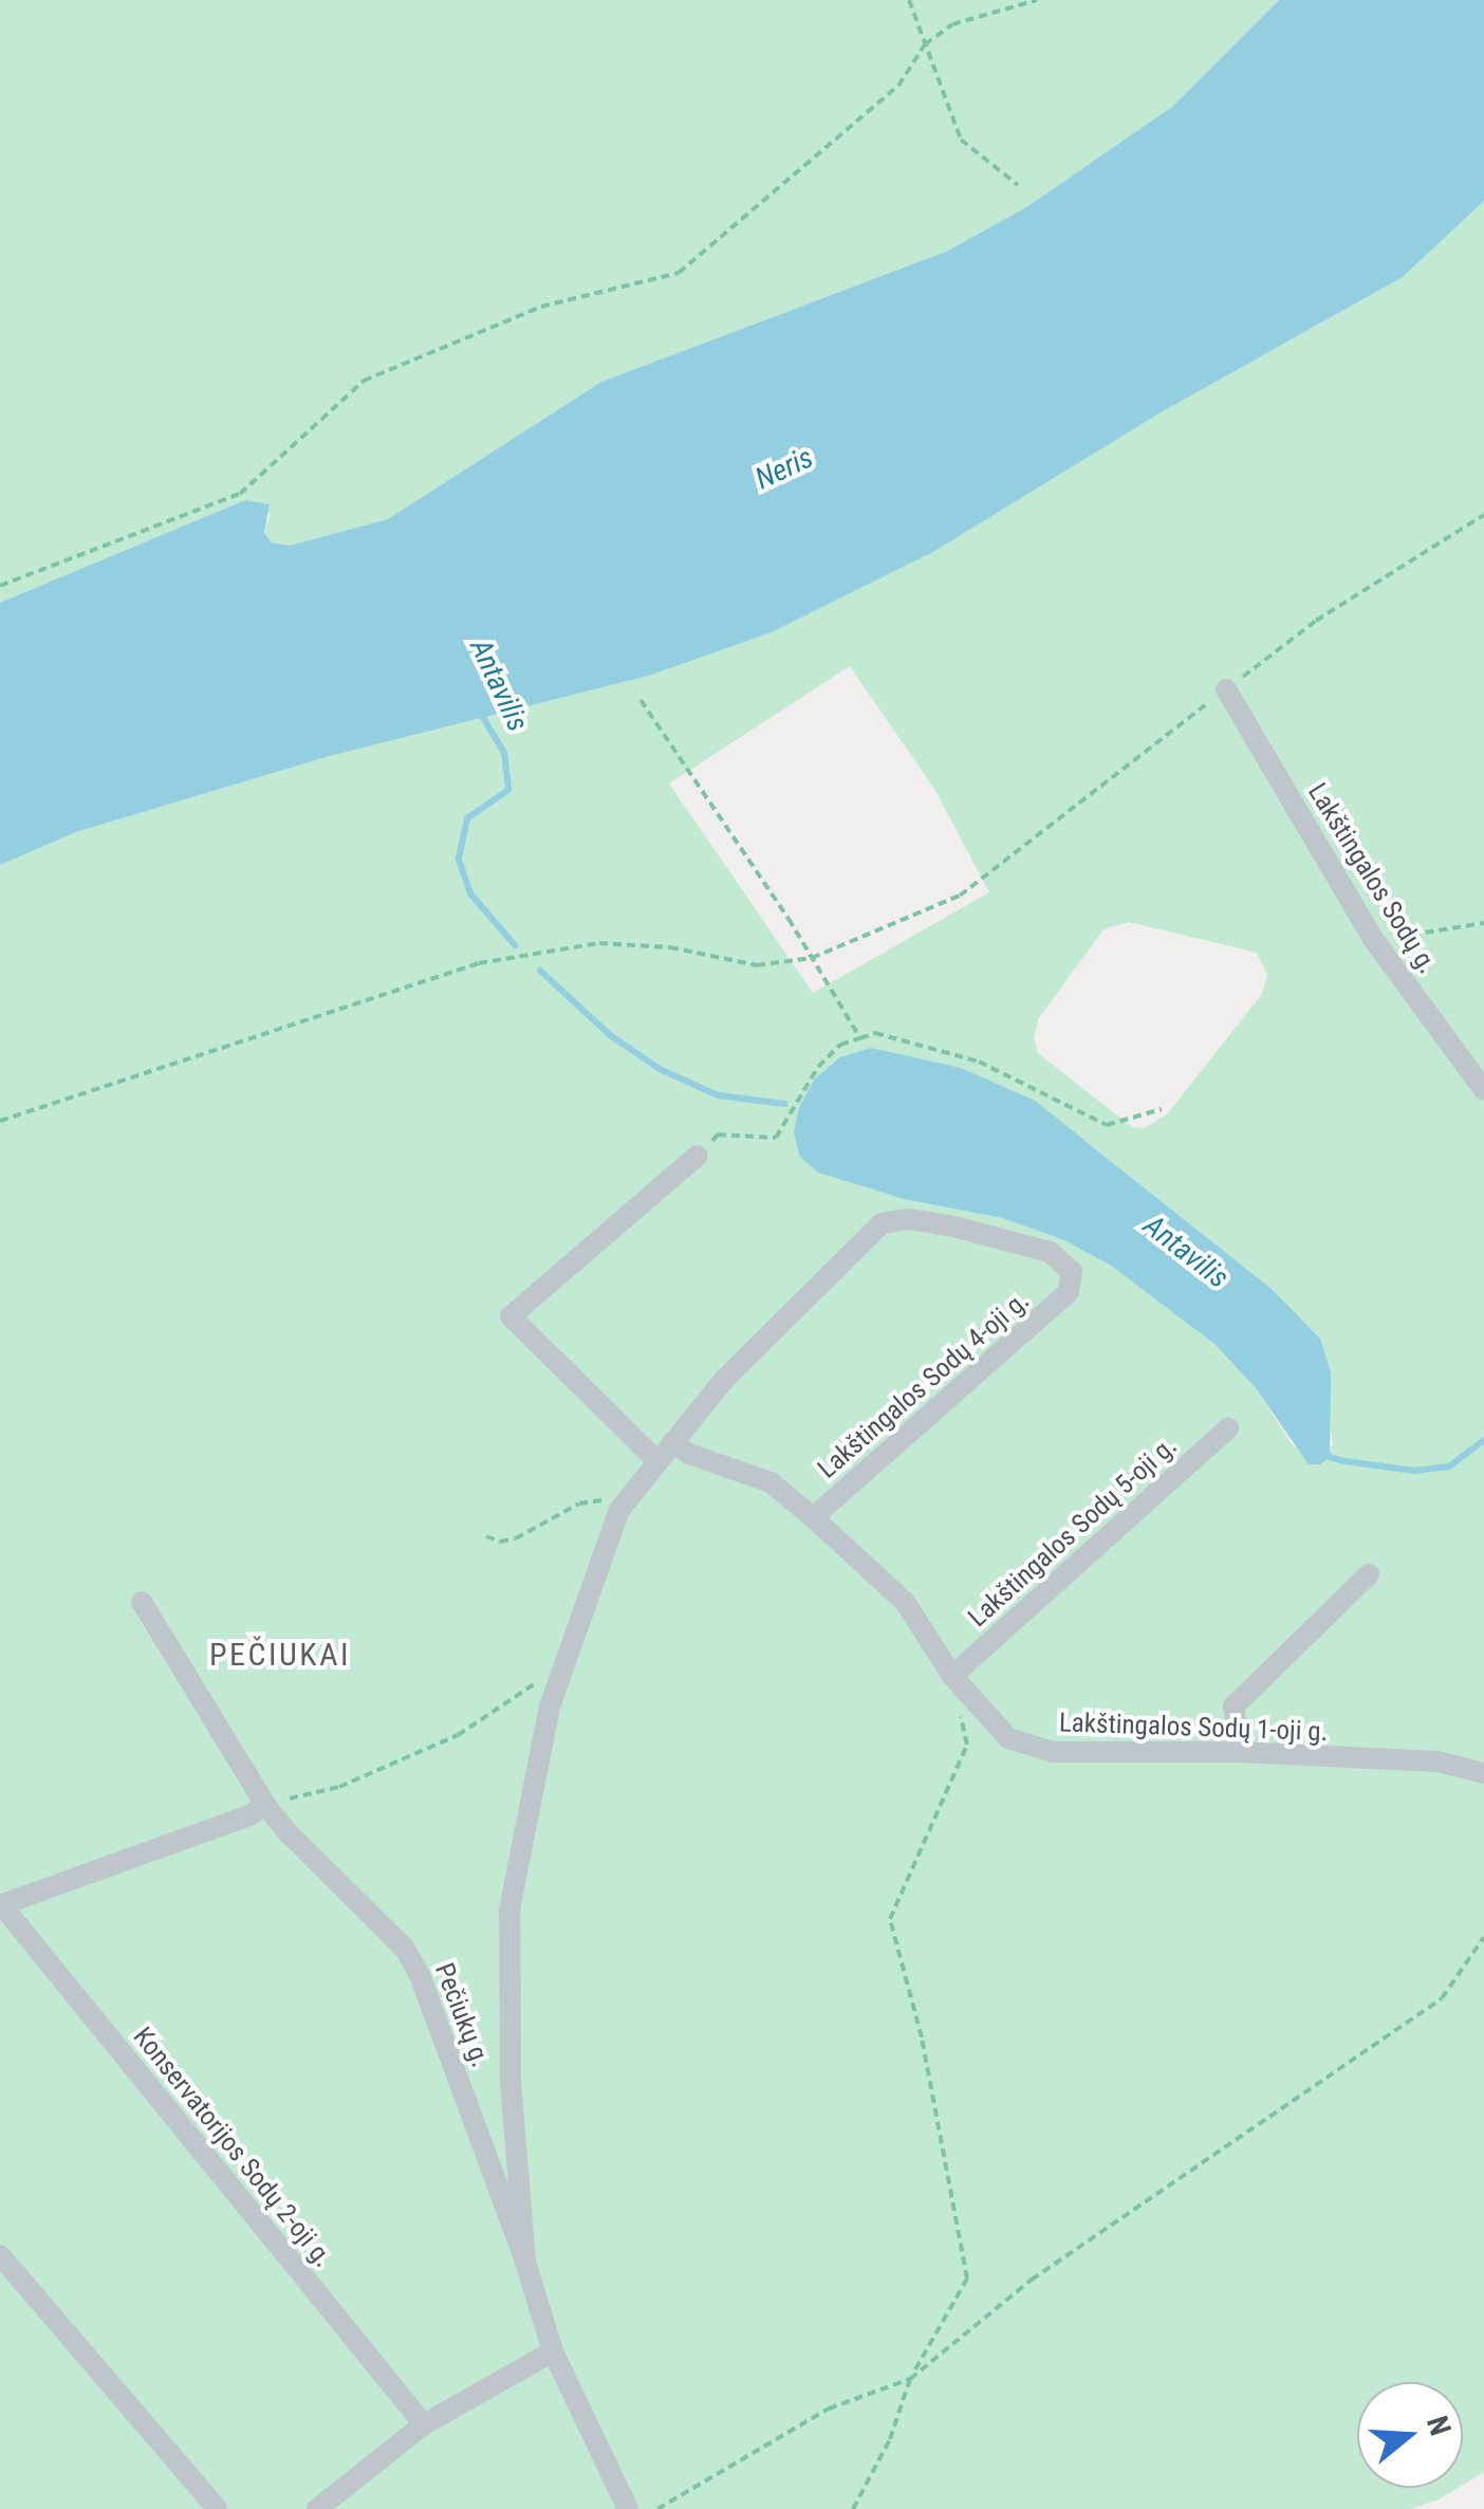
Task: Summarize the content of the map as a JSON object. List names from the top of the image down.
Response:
{
  "streets": {
    "street": [
      "Lakštingalos Sodų g.",
      "Lakštingalos Sodų 4-oji g.",
      "Lakštingalos Sodų 5-oji g.",
      "Lakštingalos Sodų 1-oji g.",
      "Pečiukų g.",
      "Konservatorijos Sodų 2-oji g."
    ]
  },
  "crossings": [
    ["Lakštingalos Sodų 4-oji g.", "Lakštingalos Sodų 1-oji g."],
    ["Lakštingalos Sodų 5-oji g.", "Lakštingalos Sodų 1-oji g."]
  ],
  "districts": ["PEČIUKAI"],
  "water": ["Neris", "Antavilis"],
  "north": "right"
}
